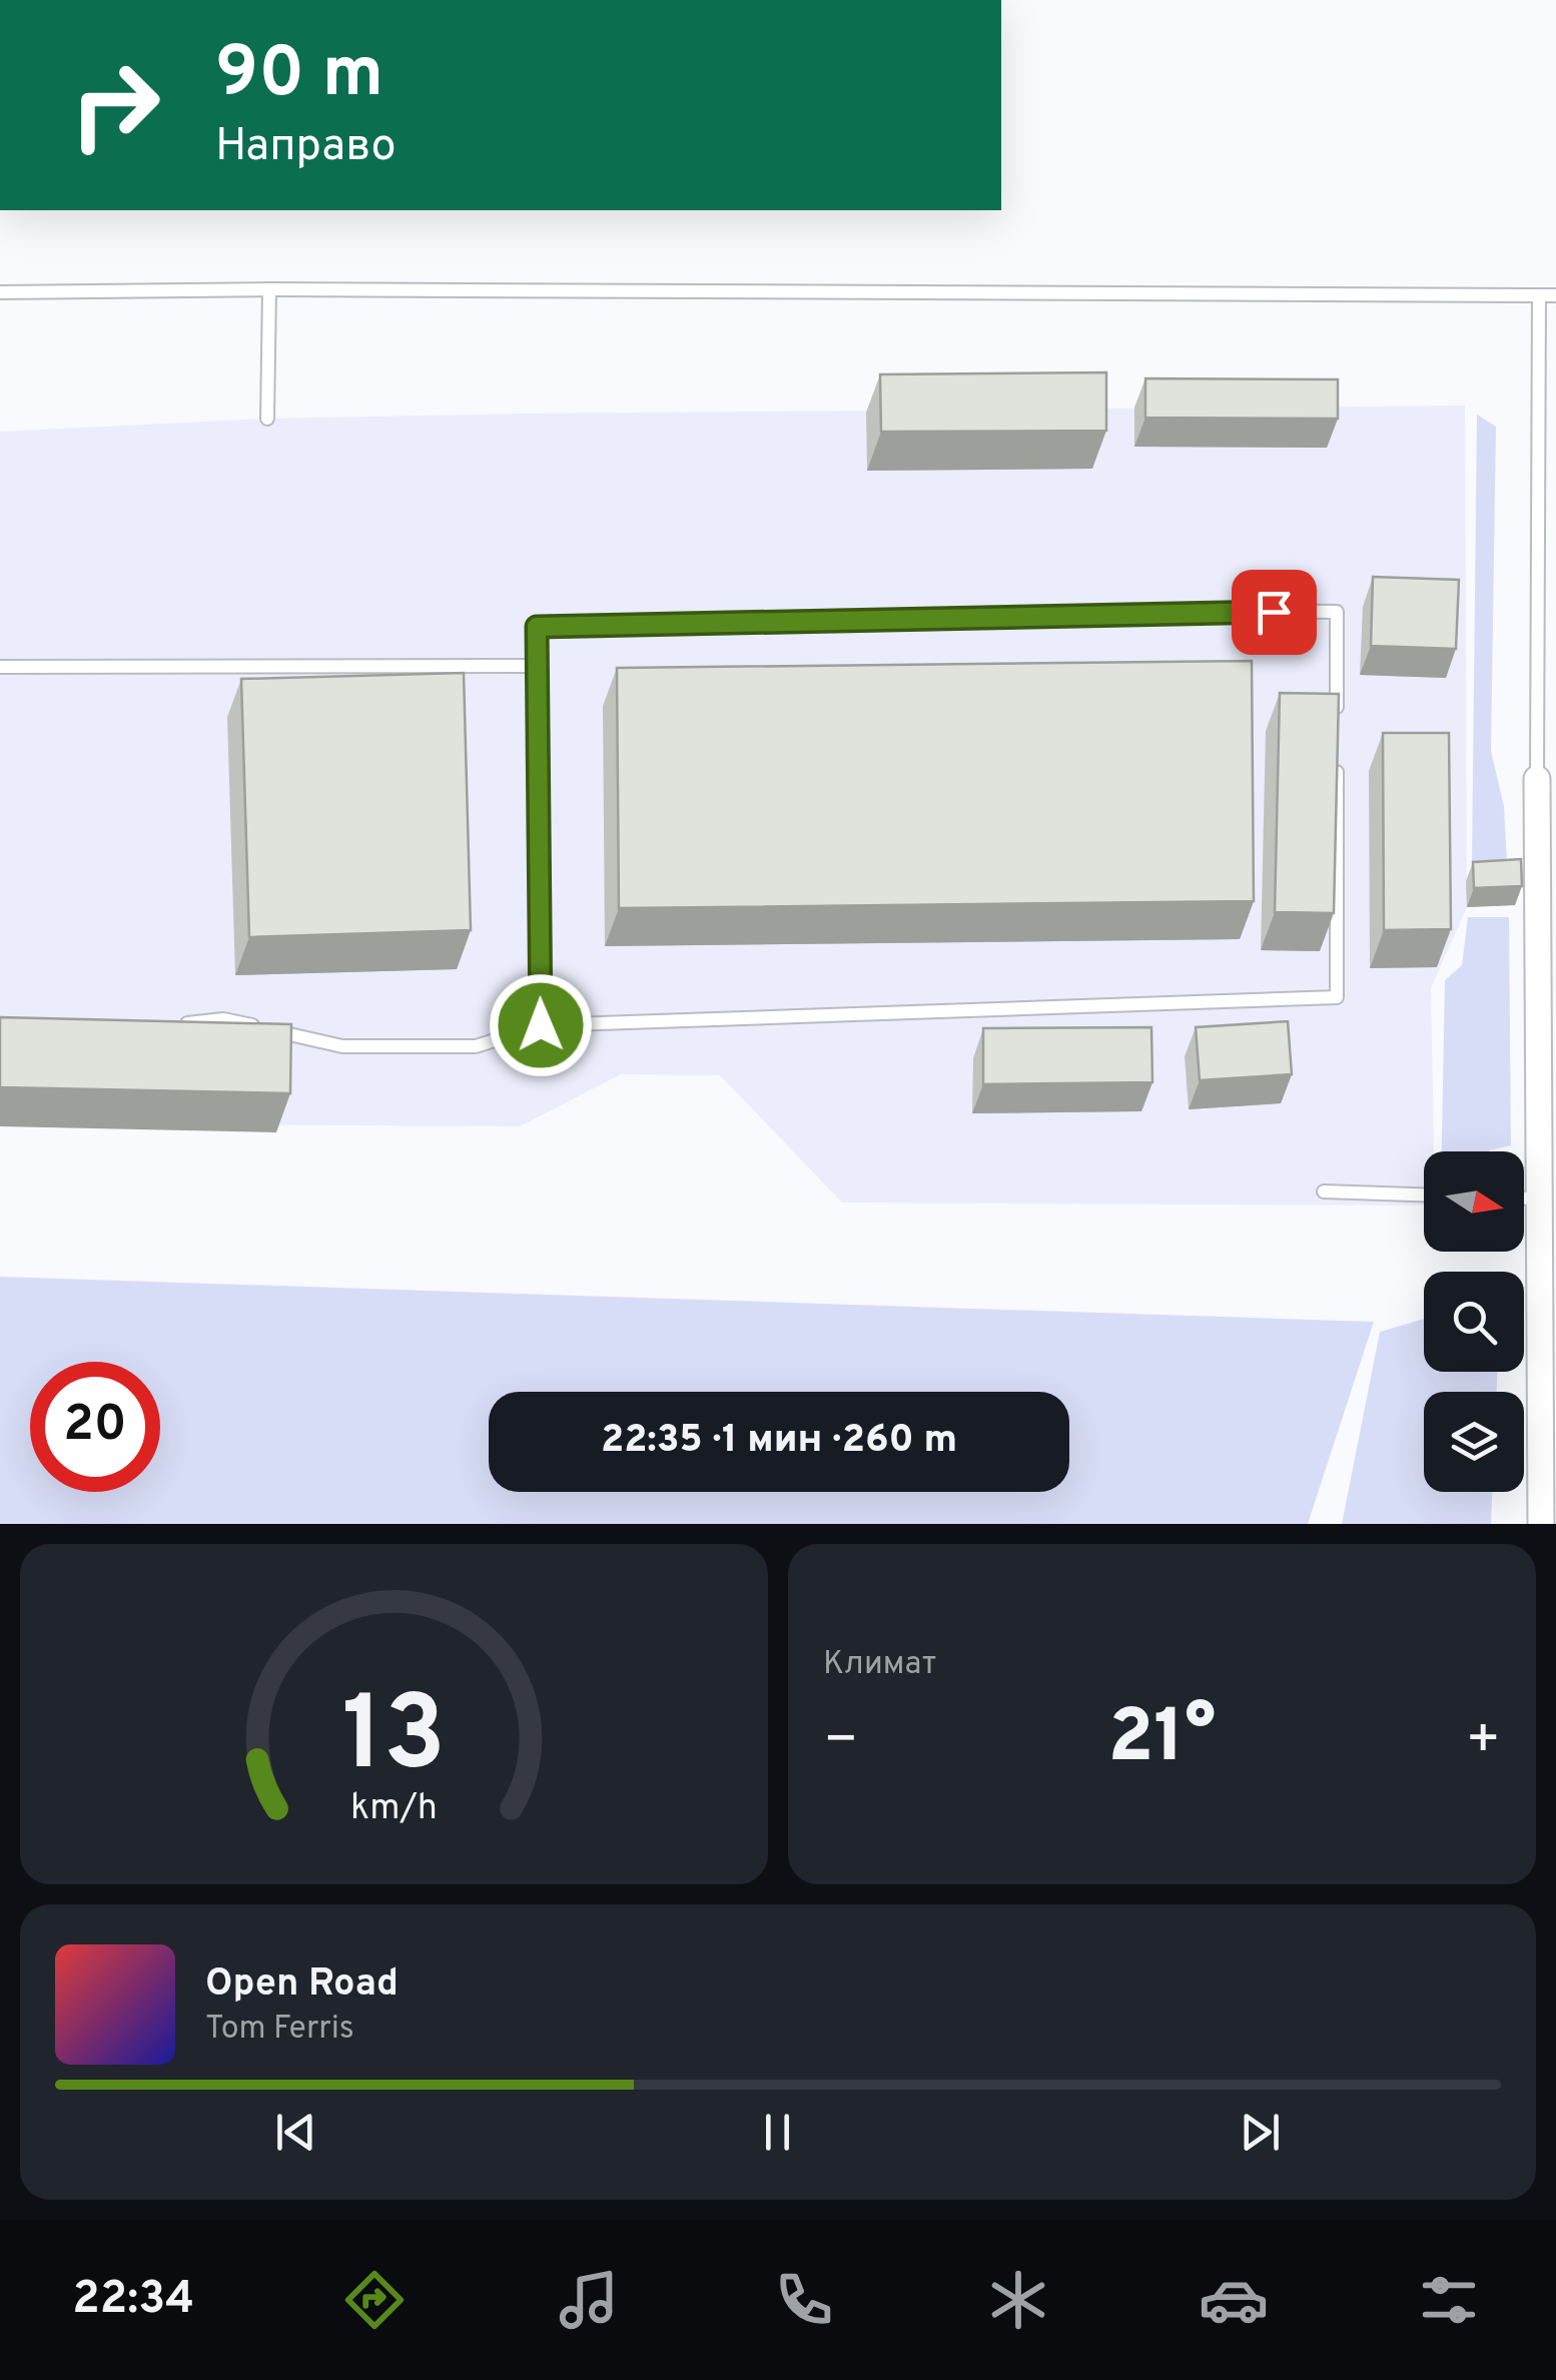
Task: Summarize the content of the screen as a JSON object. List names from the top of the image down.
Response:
{
  "north": "right",
  "page": {
    "turn": ["90 m", "Направо"],
    "limit": "20",
    "trip": "22:35 · 1 мин · 260 m",
    "tile": "Климат",
    "heat": ["−", "21°", "+"],
    "song": ["Open Road", "Tom Ferris"],
    "tabs": "22:34",
    "gauge": ["13", "km/h"]
  }
}
